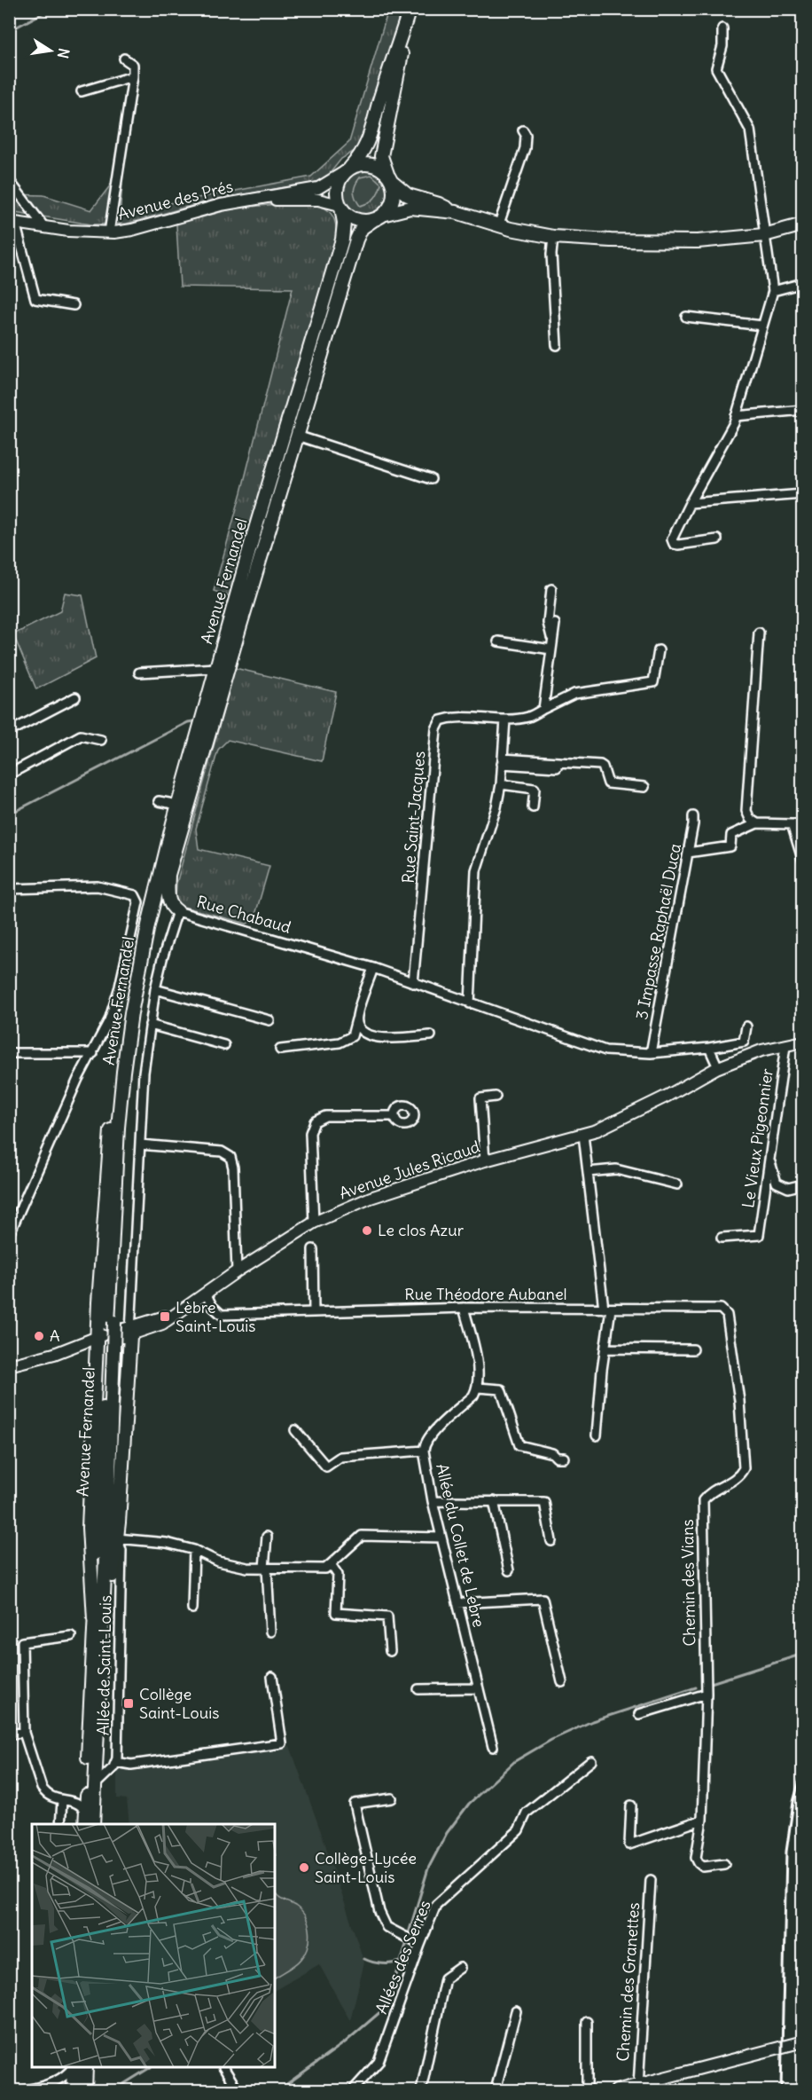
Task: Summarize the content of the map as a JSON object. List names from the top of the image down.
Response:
{
  "streets": {
    "main road": ["Avenue Fernandel"],
    "street": [
      "Avenue des Prés",
      "Rue Saint-Jacques",
      "Rue Chabaud",
      "3 Impasse Raphaël Duca",
      "Le Vieux Pigeonnier",
      "Avenue Jules Ricaud",
      "Rue Théodore Aubanel",
      "Allée du Collet de Lebre",
      "Chemin des Vians",
      "Allée de Saint-Louis",
      "Allées des Serres",
      "Chemin des Granettes"
    ]
  },
  "crossings": [
    ["Avenue des Prés", "Avenue Fernandel"],
    ["Avenue Fernandel", "Rue Chabaud"],
    ["Avenue Fernandel", "Avenue Jules Ricaud"],
    ["Rue Saint-Jacques", "Rue Chabaud"],
    ["Rue Chabaud", "3 Impasse Raphaël Duca"],
    ["Rue Chabaud", "Avenue Jules Ricaud"],
    ["Le Vieux Pigeonnier", "Avenue Jules Ricaud"],
    ["Avenue Jules Ricaud", "Rue Théodore Aubanel"],
    ["Rue Théodore Aubanel", "Chemin des Vians"]
  ],
  "places": {
    "other": ["Le clos Azur", "A", "Collège-Lycée Saint-Louis"],
    "transit": ["Lèbre Saint-Louis", "Collège Saint-Louis"]
  },
  "north": "right"
}
